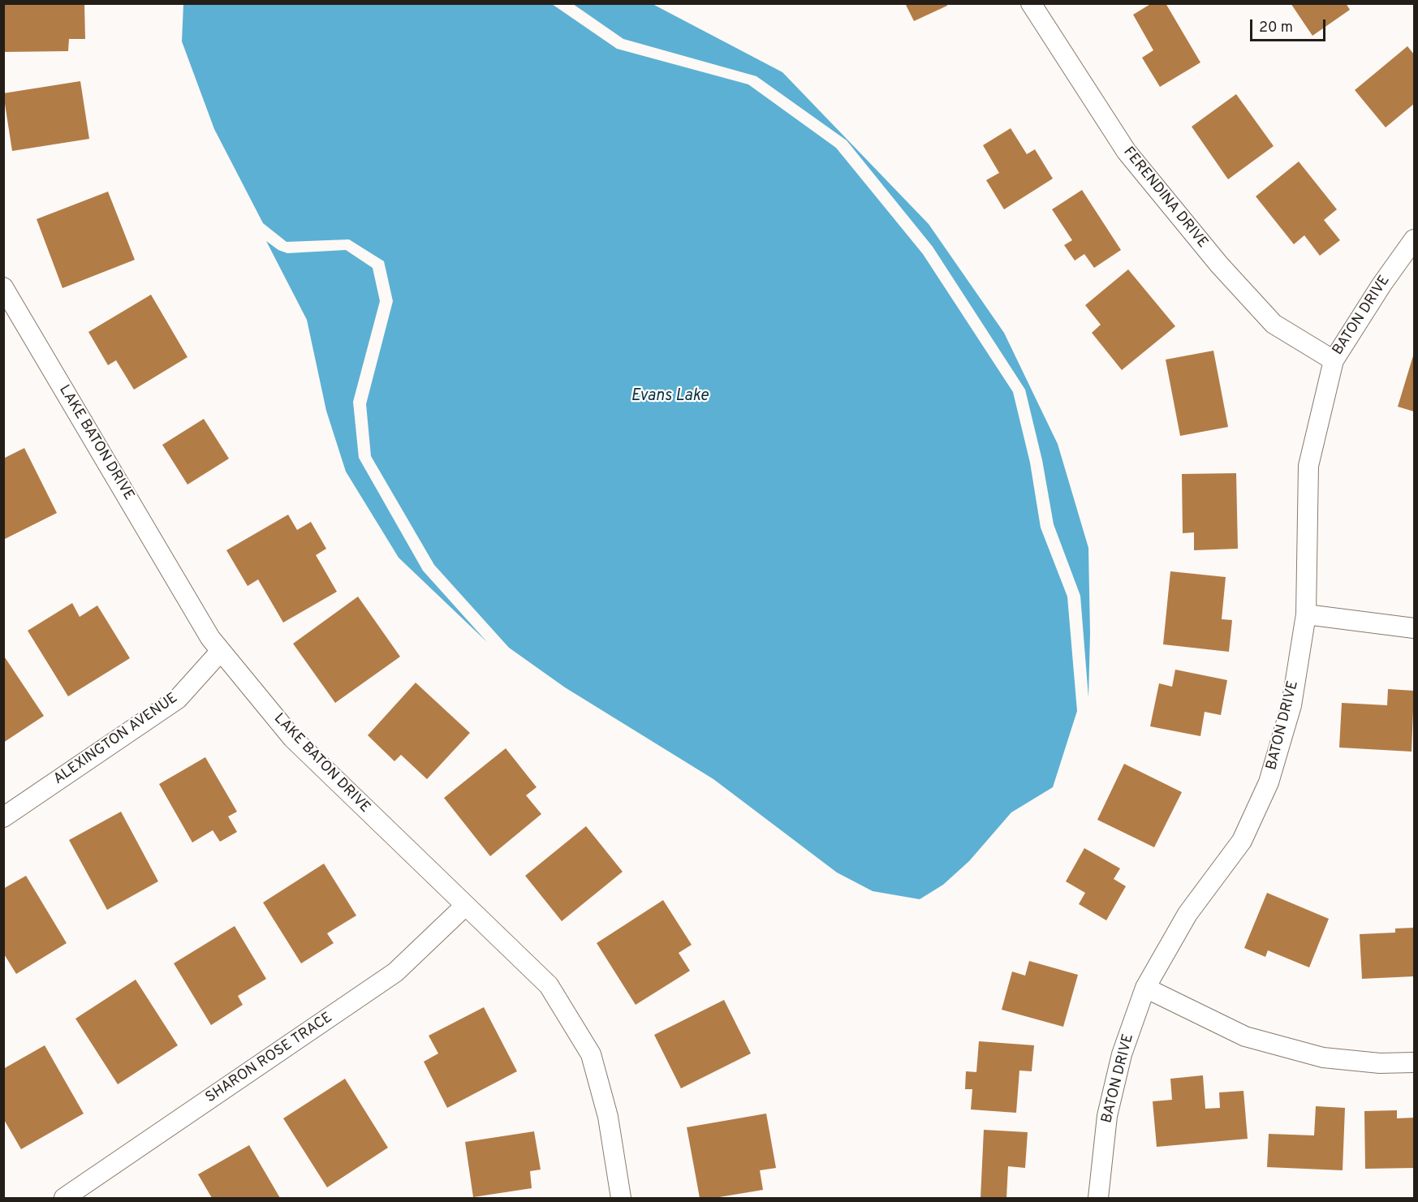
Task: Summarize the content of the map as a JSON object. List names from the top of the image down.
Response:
{
  "streets": {
    "street": [
      "FERENDINA DRIVE",
      "BATON DRIVE",
      "LAKE BATON DRIVE",
      "ALEXINGTON AVENUE",
      "SHARON ROSE TRACE"
    ]
  },
  "crossings": [
    ["FERENDINA DRIVE", "BATON DRIVE"],
    ["LAKE BATON DRIVE", "ALEXINGTON AVENUE"],
    ["LAKE BATON DRIVE", "SHARON ROSE TRACE"]
  ],
  "water": ["Evans Lake"],
  "scale_bar": "20 m"
}
